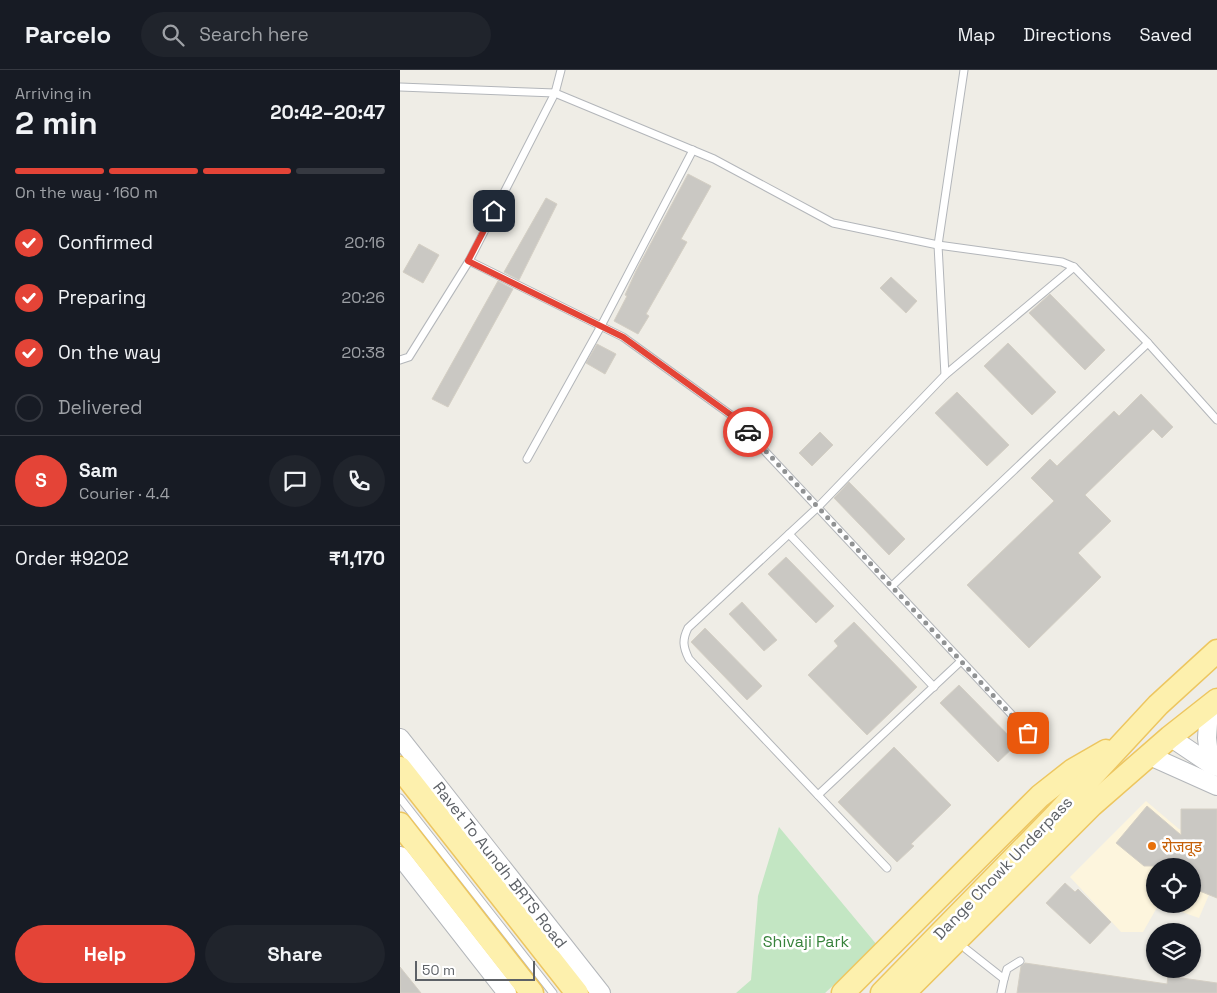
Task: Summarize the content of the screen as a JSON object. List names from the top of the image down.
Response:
{
  "streets": {
    "main road": ["Dange Chowk Underpass"],
    "street": ["Ravet To Aundh BRTS Road"]
  },
  "parks": ["Shivaji Park"],
  "places": ["रोजवूड"],
  "scale_bar": "50 m",
  "page": {
    "header": "Parcelo",
    "search": "Search here",
    "nav": ["Map", "Directions", "Saved"],
    "heading": ["2 min", "Arriving in", "20:42–20:47"],
    "panel": [
      "Sam",
      "Courier · 4.4",
      "Order #9202",
      "₹1,170"
    ],
    "bar": "On the way · 160 m",
    "list": [
      ["Confirmed", "20:16"],
      ["Preparing", "20:26"],
      ["On the way", "20:38"],
      "Delivered"
    ],
    "round": "S",
    "buttons": ["Help", "Share"],
    "scale": "50 m"
  }
}
